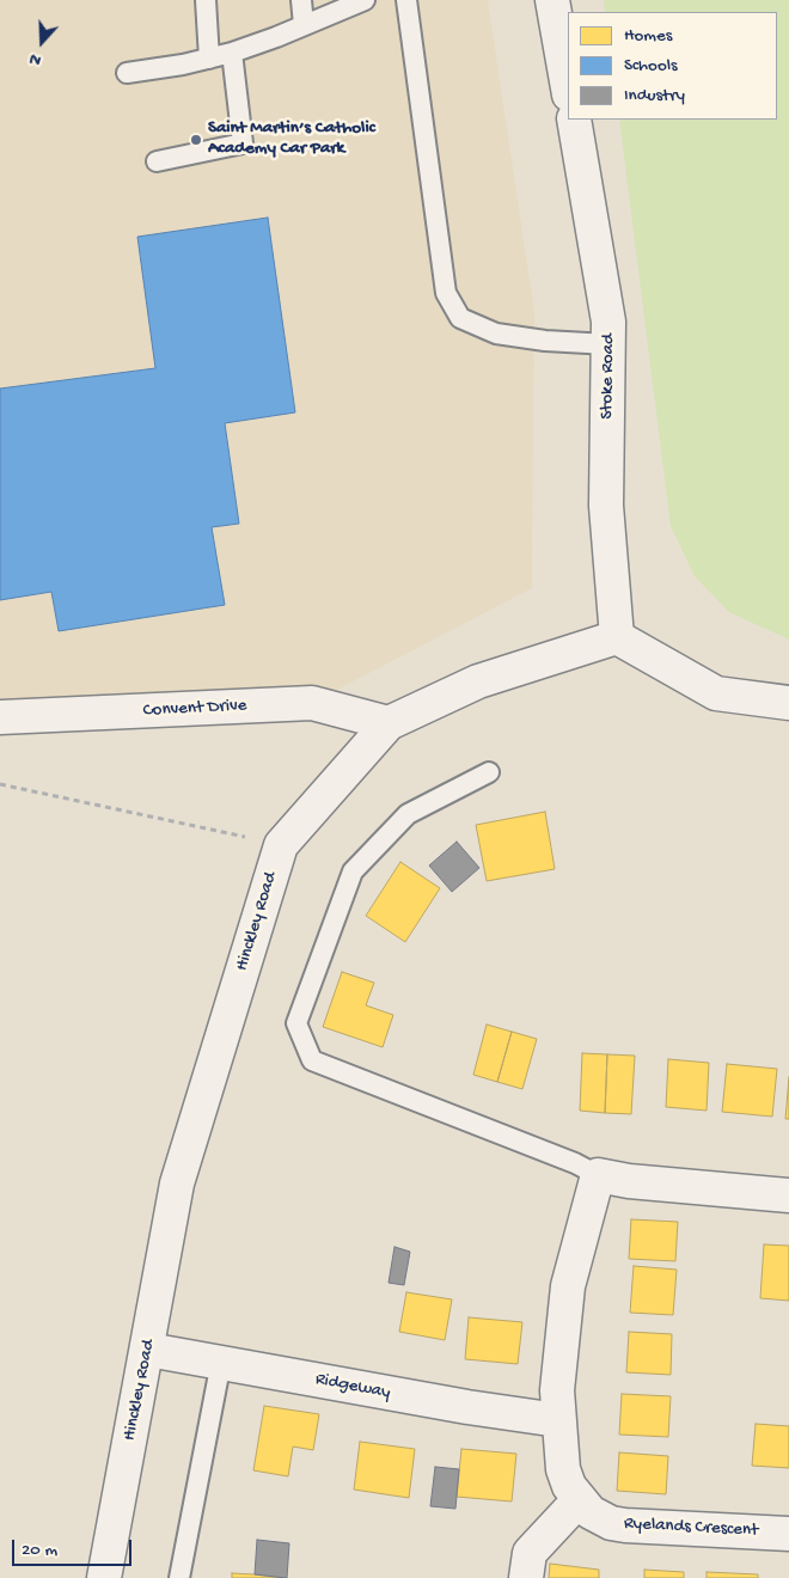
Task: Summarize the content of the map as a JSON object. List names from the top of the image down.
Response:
{
  "streets": {
    "street": [
      "Stoke Road",
      "Convent Drive",
      "Hinckley Road",
      "Ridgeway",
      "Ryelands Crescent"
    ]
  },
  "crossings": [
    ["Stoke Road", "Hinckley Road"],
    ["Convent Drive", "Hinckley Road"],
    ["Hinckley Road", "Ridgeway"],
    ["Ridgeway", "Ryelands Crescent"]
  ],
  "places": ["Saint Martin’s Catholic Academy Car Park"],
  "legend": ["Homes", "Schools", "Industry"],
  "scale_bar": "20 m",
  "north": "bottom"
}
